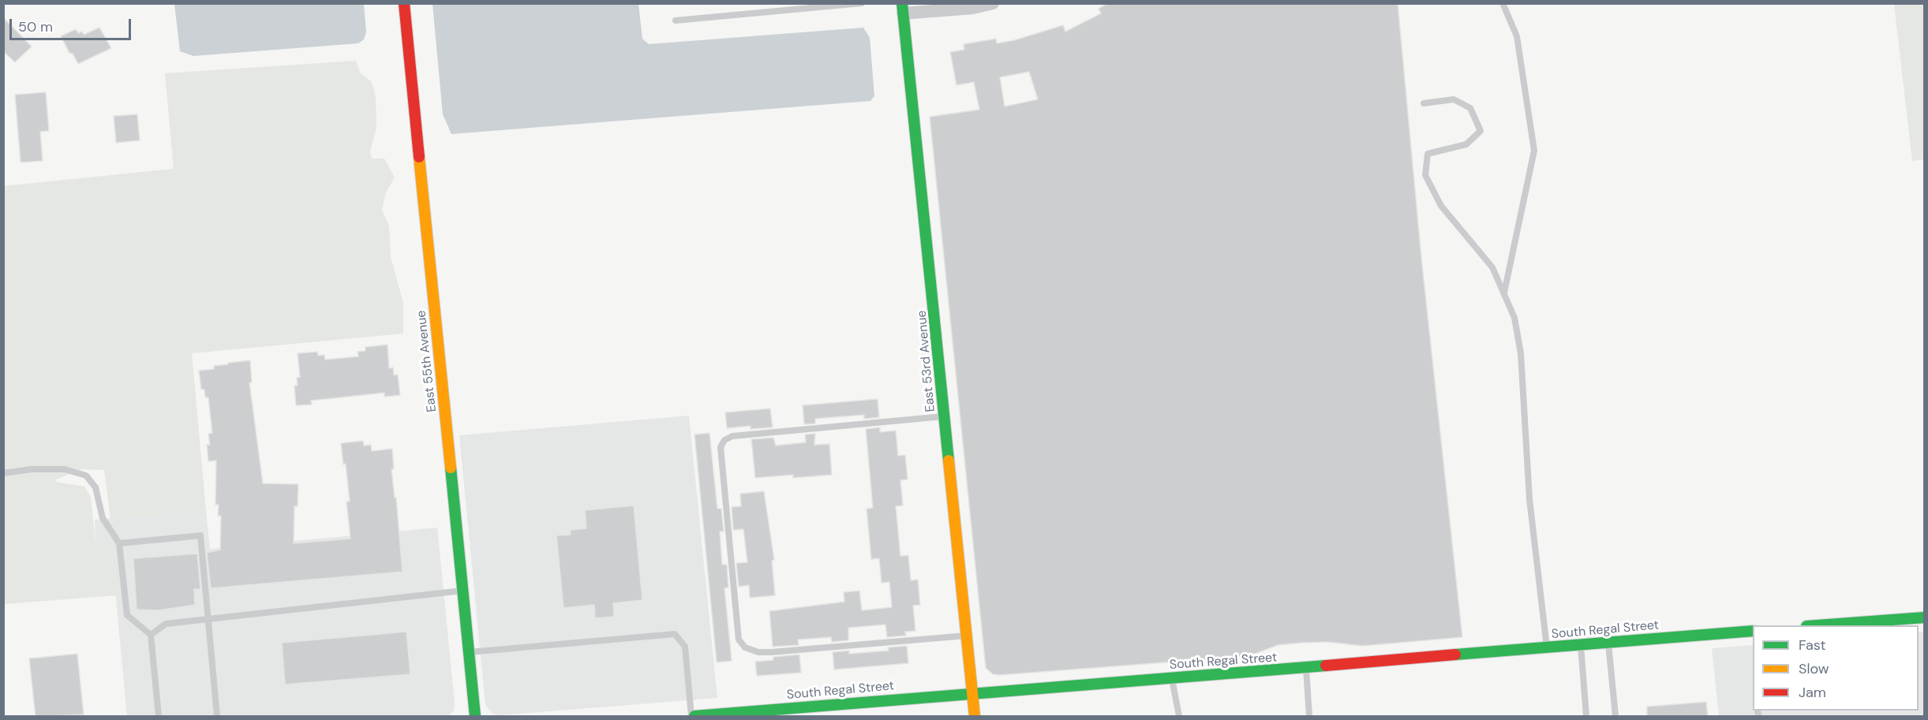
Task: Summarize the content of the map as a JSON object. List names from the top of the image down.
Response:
{
  "streets": {
    "street": ["East 55th Avenue", "East 53rd Avenue", "South Regal Street"]
  },
  "crossings": [
    ["East 53rd Avenue", "South Regal Street"]
  ],
  "legend": ["Fast", "Slow", "Jam"],
  "scale_bar": "50 m"
}
